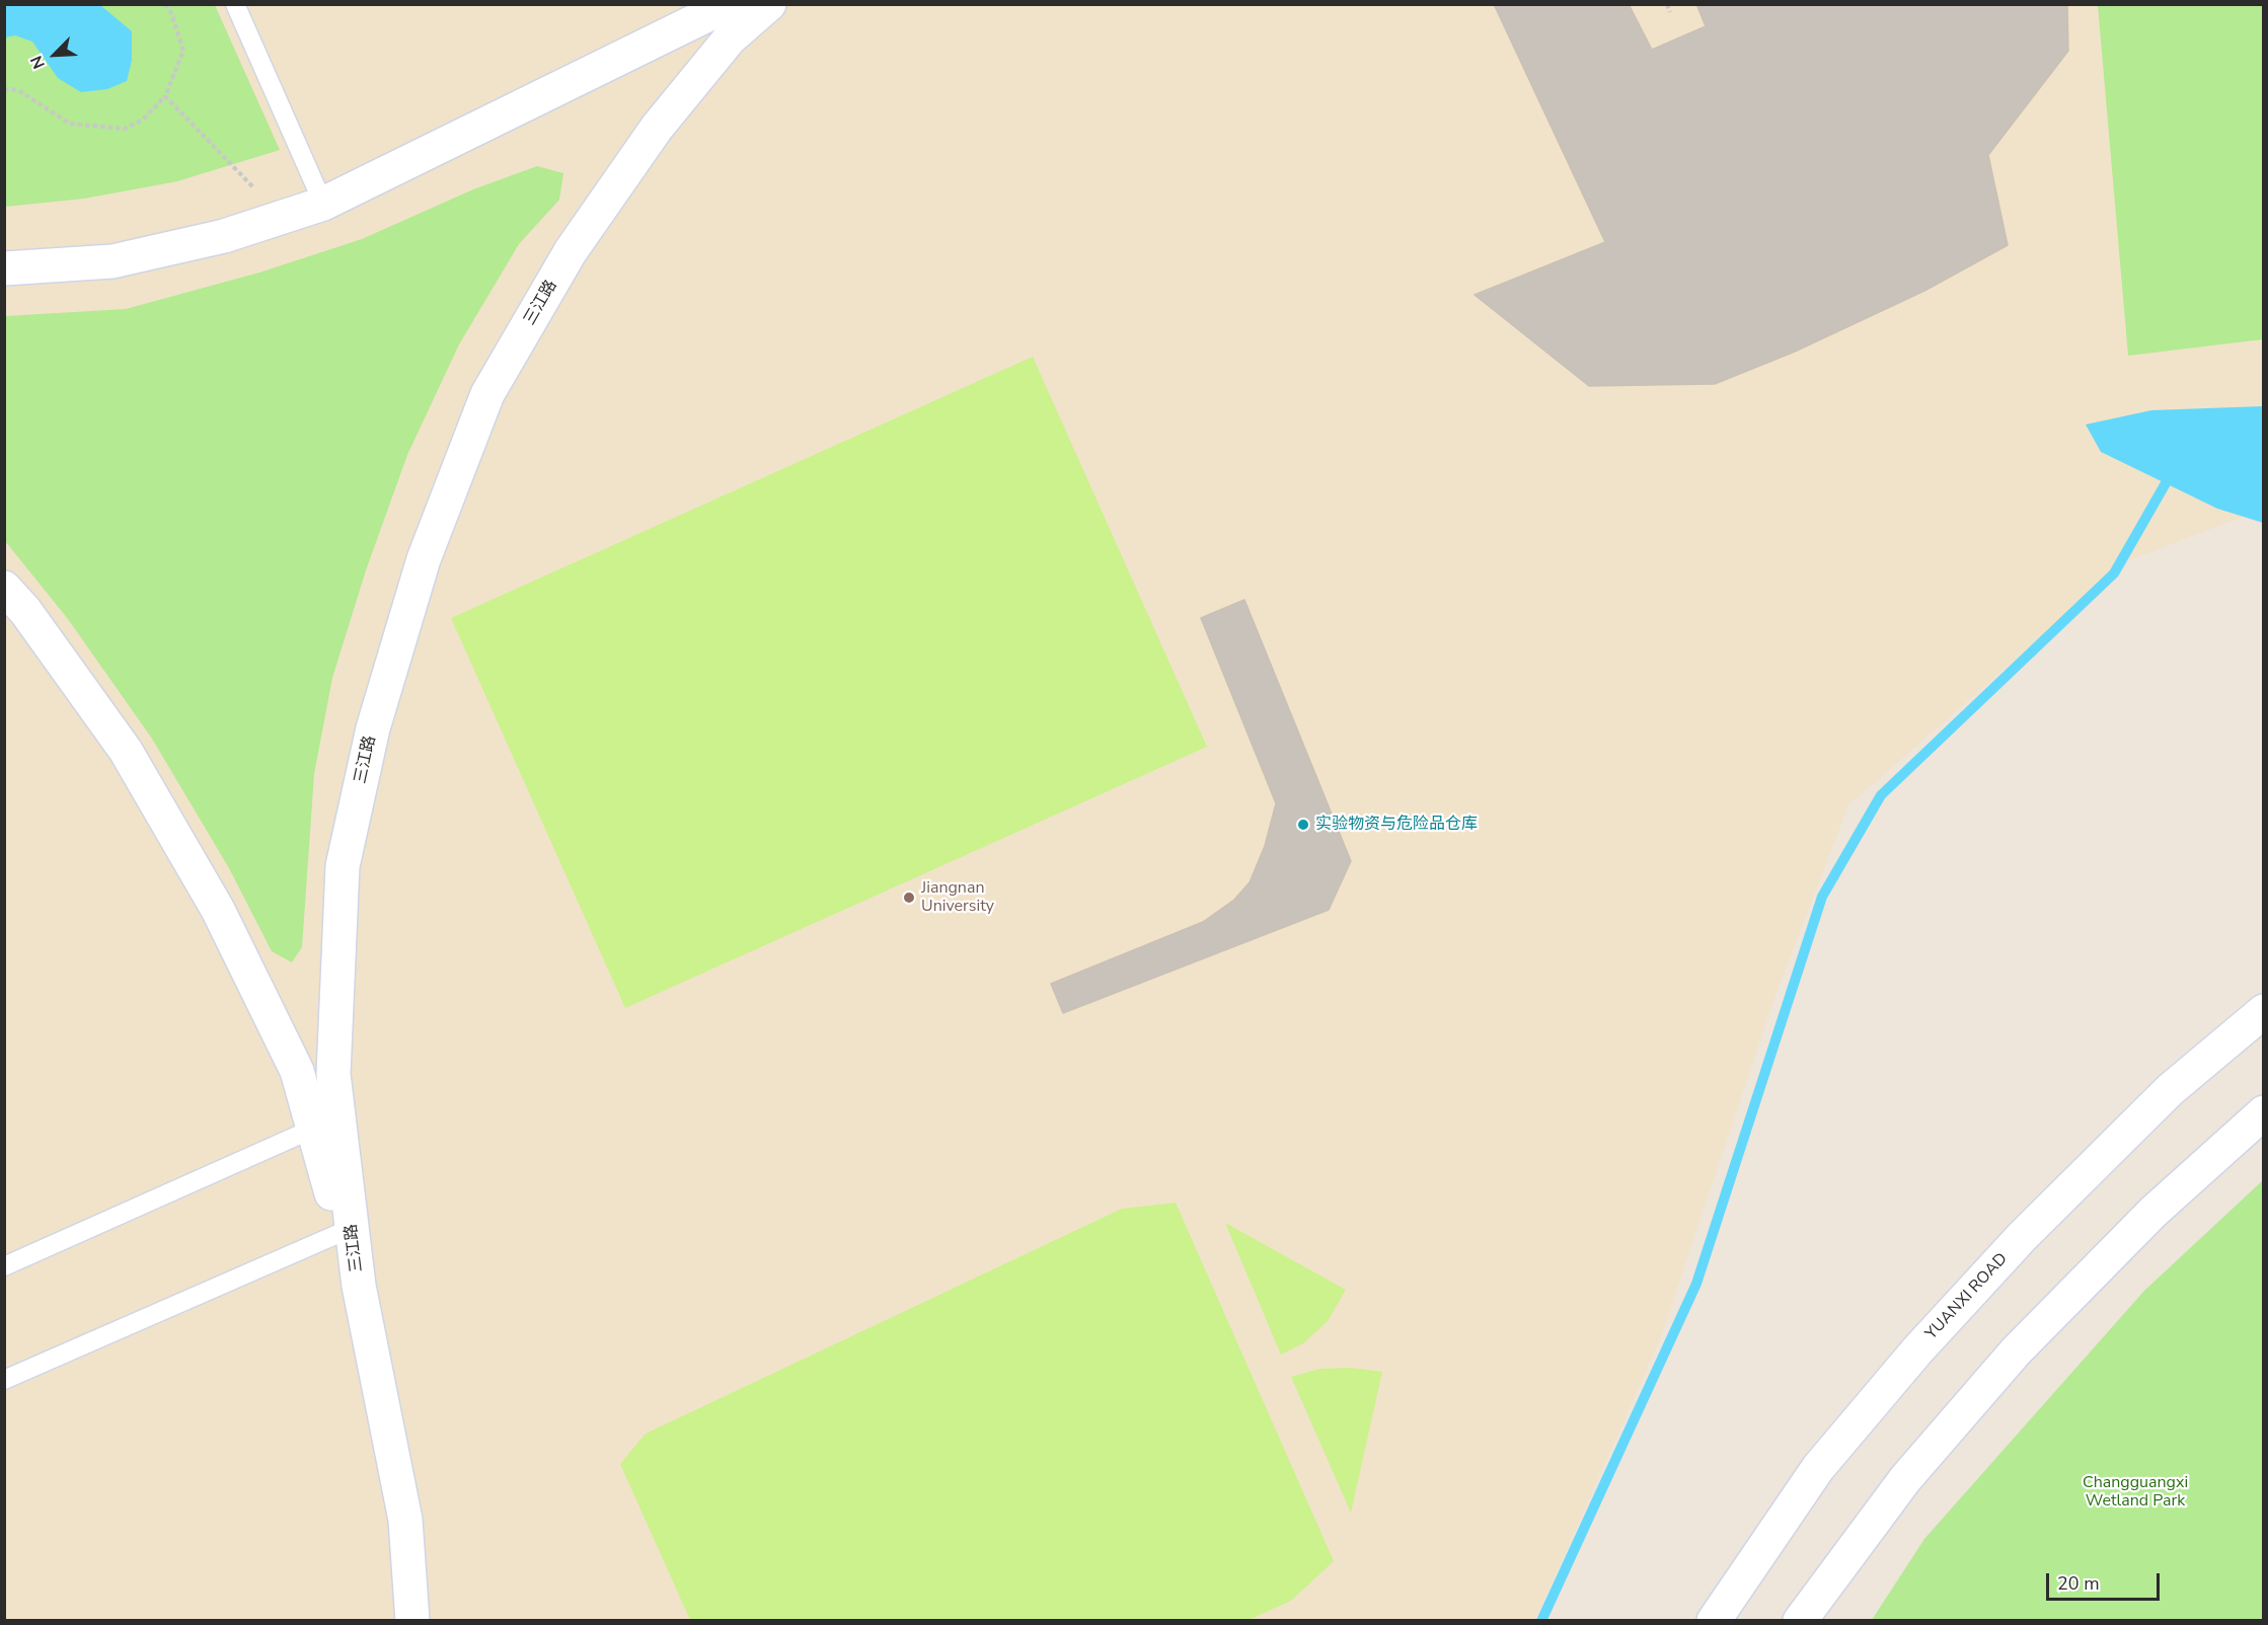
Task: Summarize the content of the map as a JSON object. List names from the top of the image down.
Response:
{
  "streets": {
    "street": ["三江路", "YUANXI ROAD"]
  },
  "parks": ["Changguangxi Wetland Park"],
  "places": ["实验物资与危险品仓库", "Jiangnan University"],
  "scale_bar": "20 m",
  "north": "bottom left"
}
